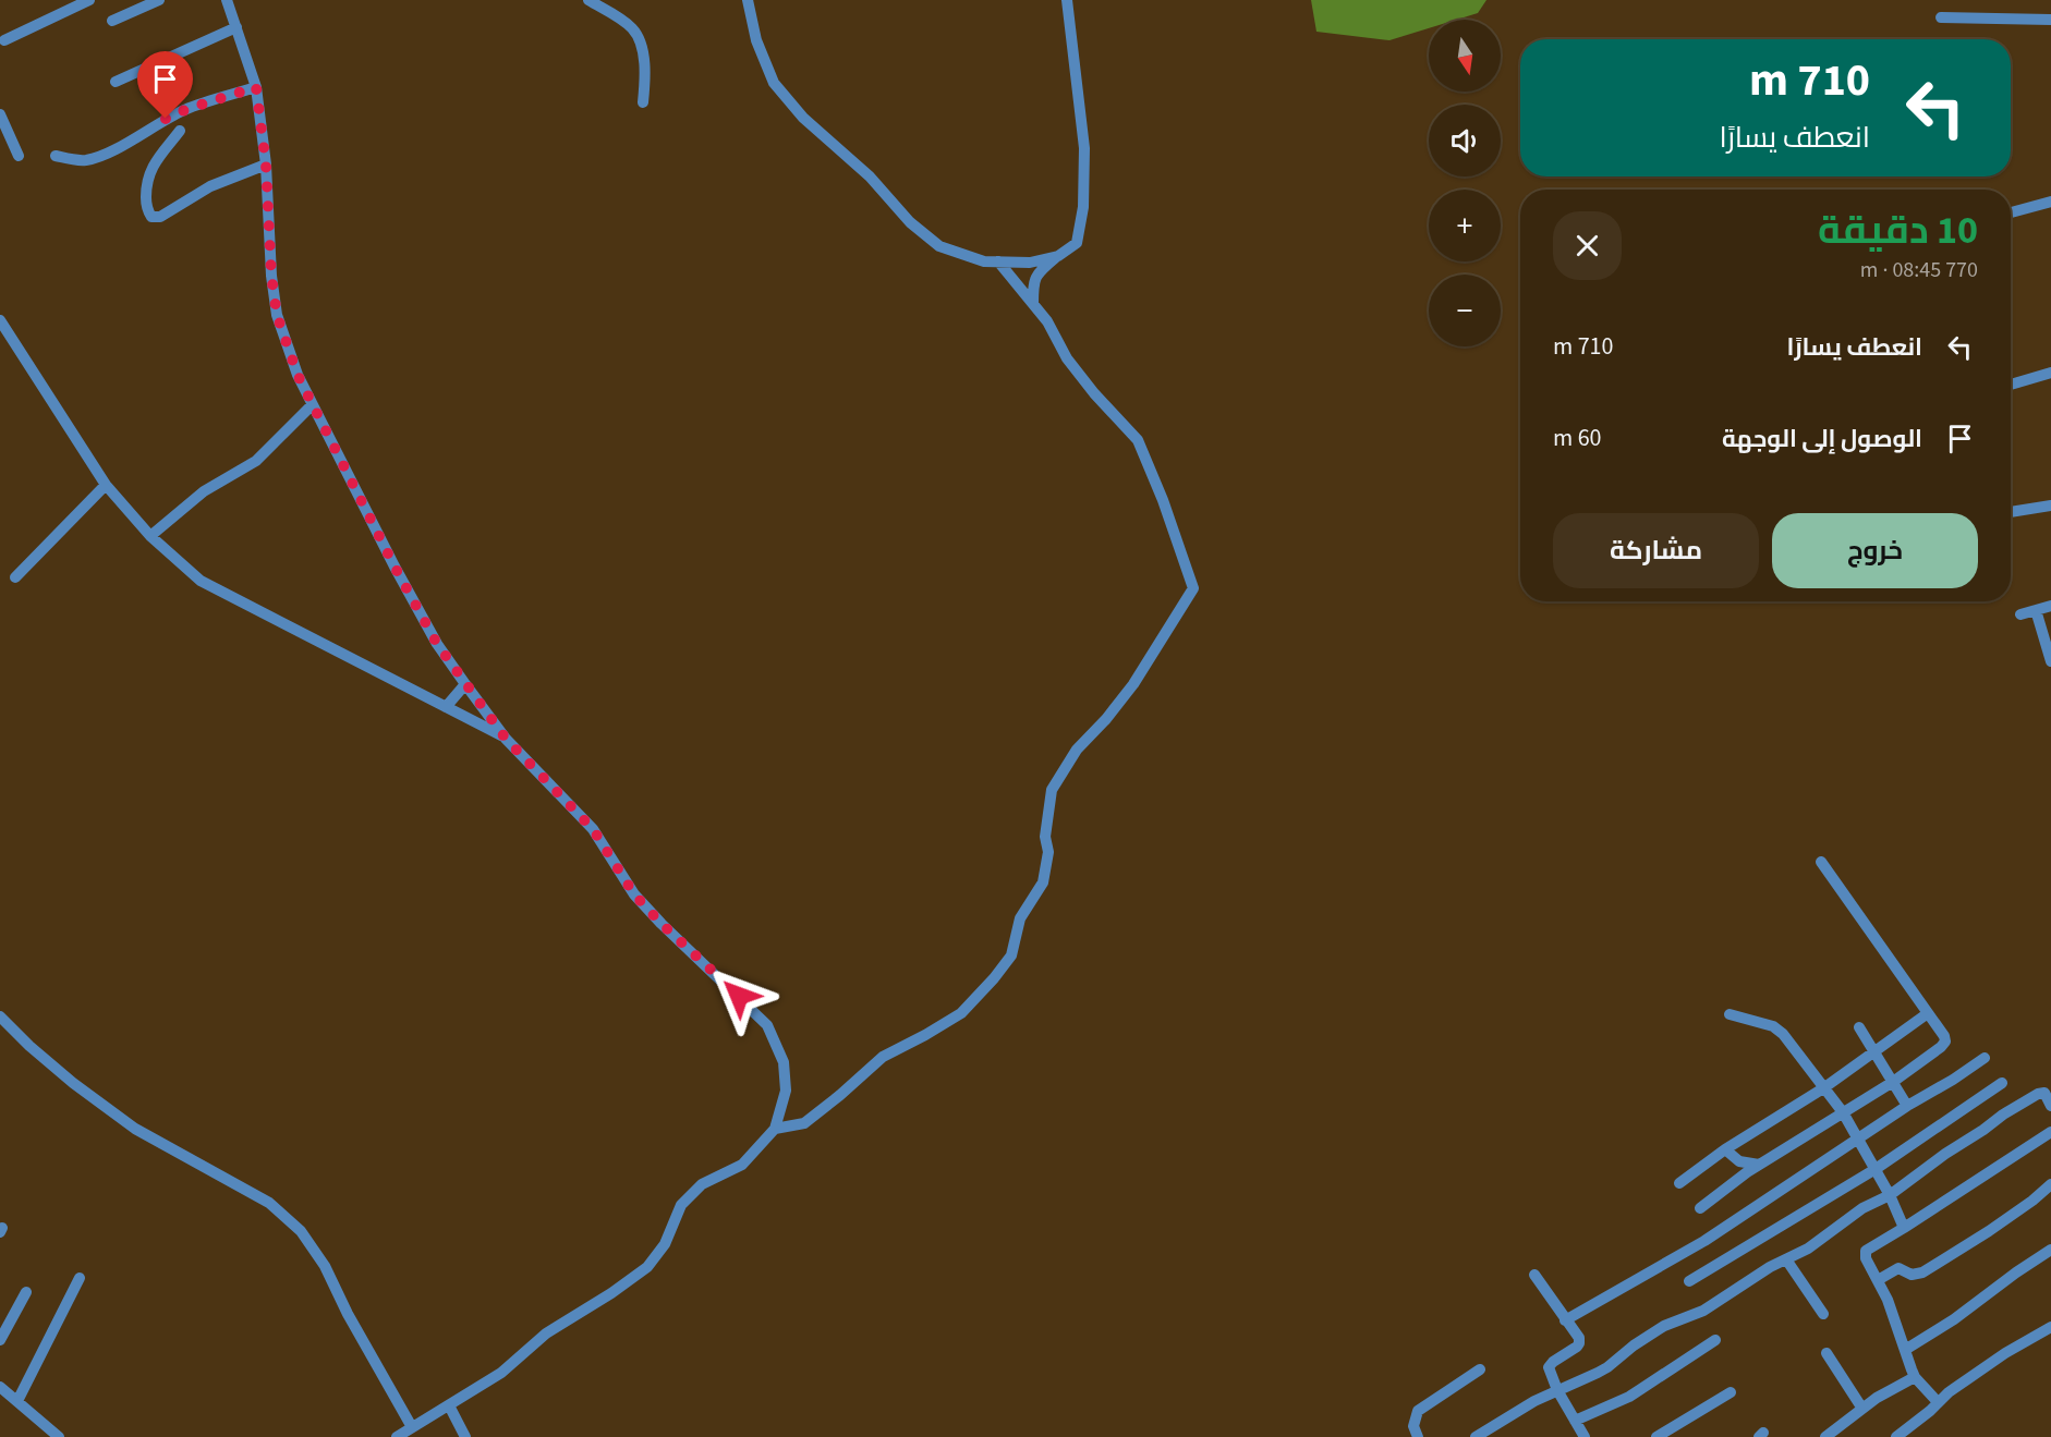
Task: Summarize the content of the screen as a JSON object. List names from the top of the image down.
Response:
{
  "north": "bottom",
  "page": {
    "map_buttons": ["+", "−"],
    "turn": ["710 m", "انعطف يسارًا"],
    "heading": ["10 دقيقة", "770 m · 08:45"],
    "list": [
      {
        "name": "انعطف يسارًا",
        "value": "710 m"
      },
      {
        "name": "الوصول إلى الوجهة",
        "value": "60 m"
      }
    ],
    "buttons": ["خروج", "مشاركة"]
  }
}
